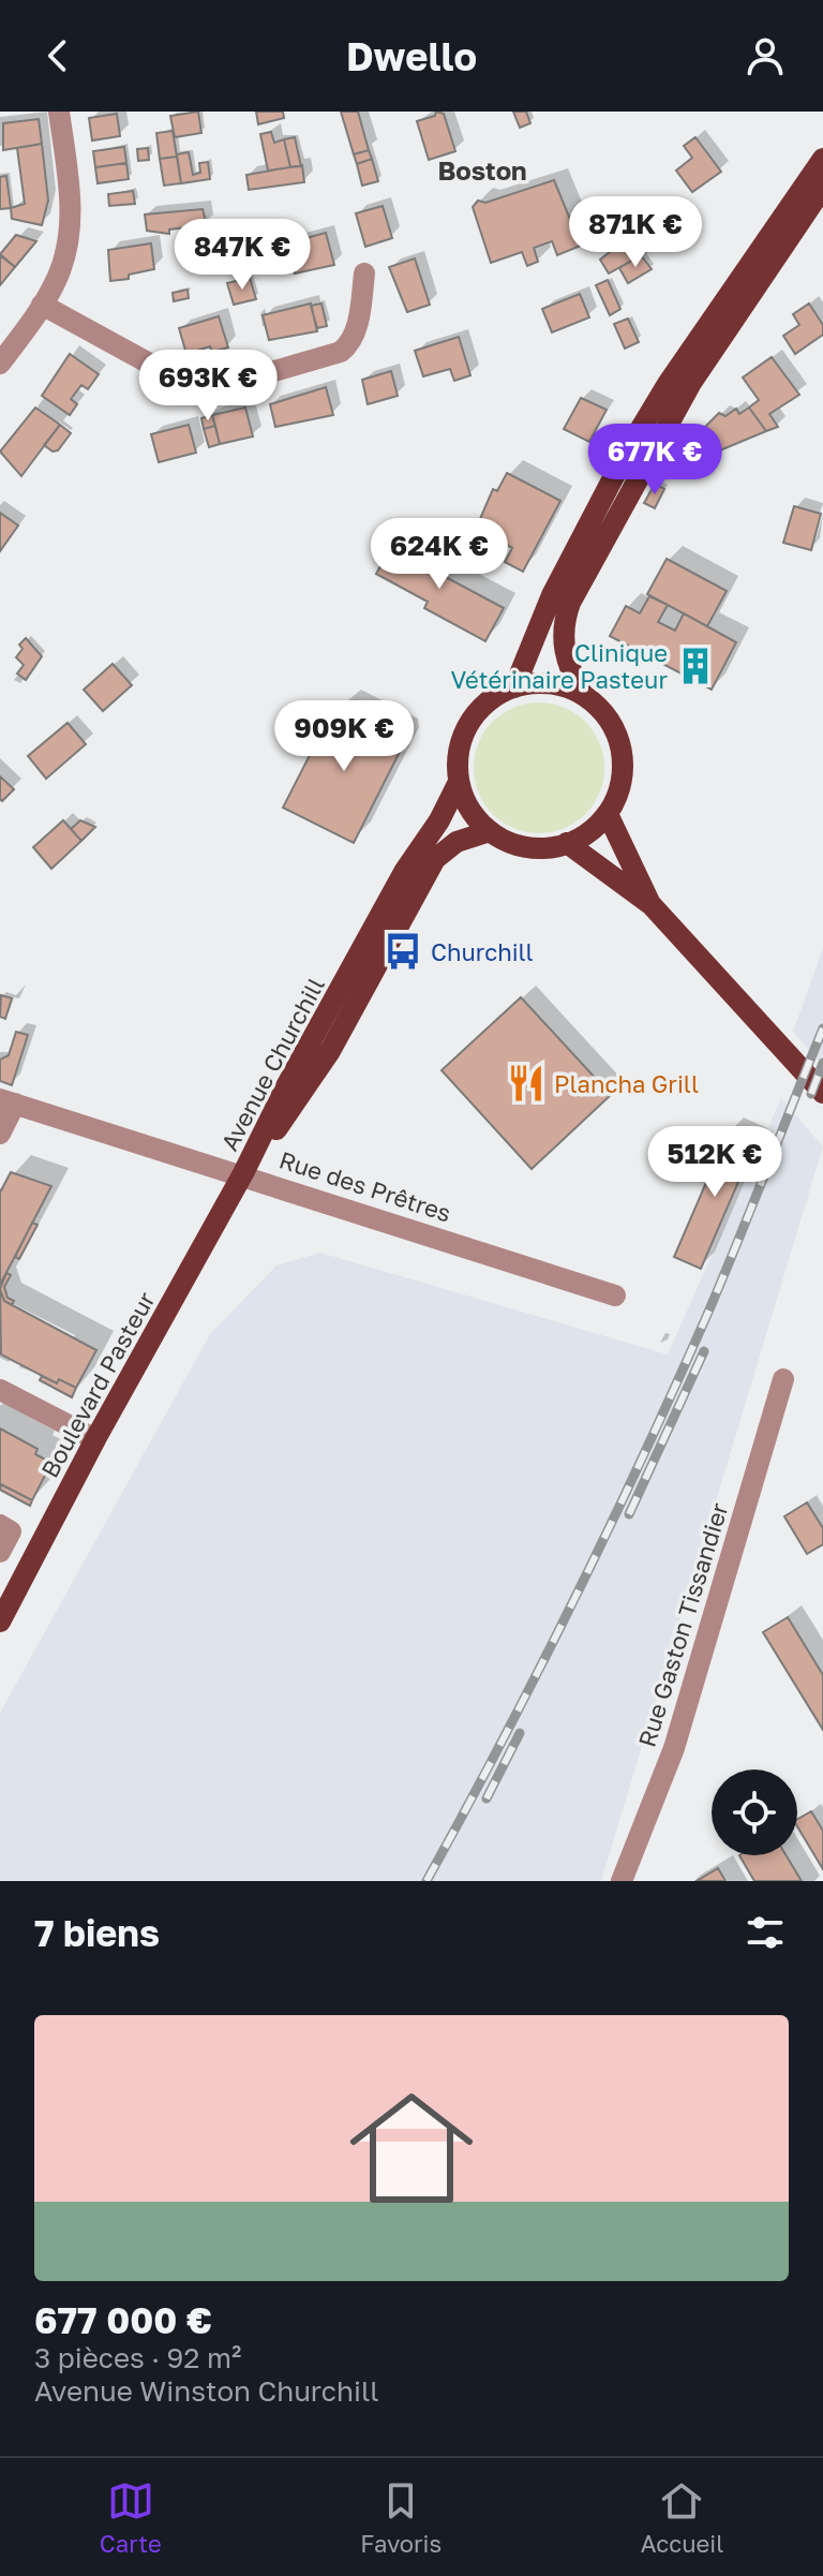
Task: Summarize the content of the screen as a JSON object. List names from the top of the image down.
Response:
{
  "streets": {
    "main road": ["Avenue Churchill", "Boulevard Pasteur"],
    "street": ["Rue des Prêtres", "Rue Gaston Tissandier"]
  },
  "crossings": [
    ["Avenue Churchill", "Rue des Prêtres"],
    ["Avenue Churchill", "Boulevard Pasteur"],
    ["Rue des Prêtres", "Boulevard Pasteur"]
  ],
  "districts": ["Boston"],
  "places": {
    "building": ["Clinique Vétérinaire Pasteur"],
    "bus stop": ["Churchill"],
    "restaurant": ["Plancha Grill"]
  },
  "page": {
    "header": "Dwello",
    "price": [
      "871K €",
      "847K €",
      "693K €",
      "677K €",
      "624K €",
      "909K €",
      "512K €"
    ],
    "heading": "7 biens",
    "list": [
      {
        "name": "677 000 €",
        "note": "3 pièces · 92 m² · Avenue Winston Churchill"
      }
    ],
    "tabs": ["Carte", "Favoris", "Accueil"]
  }
}
